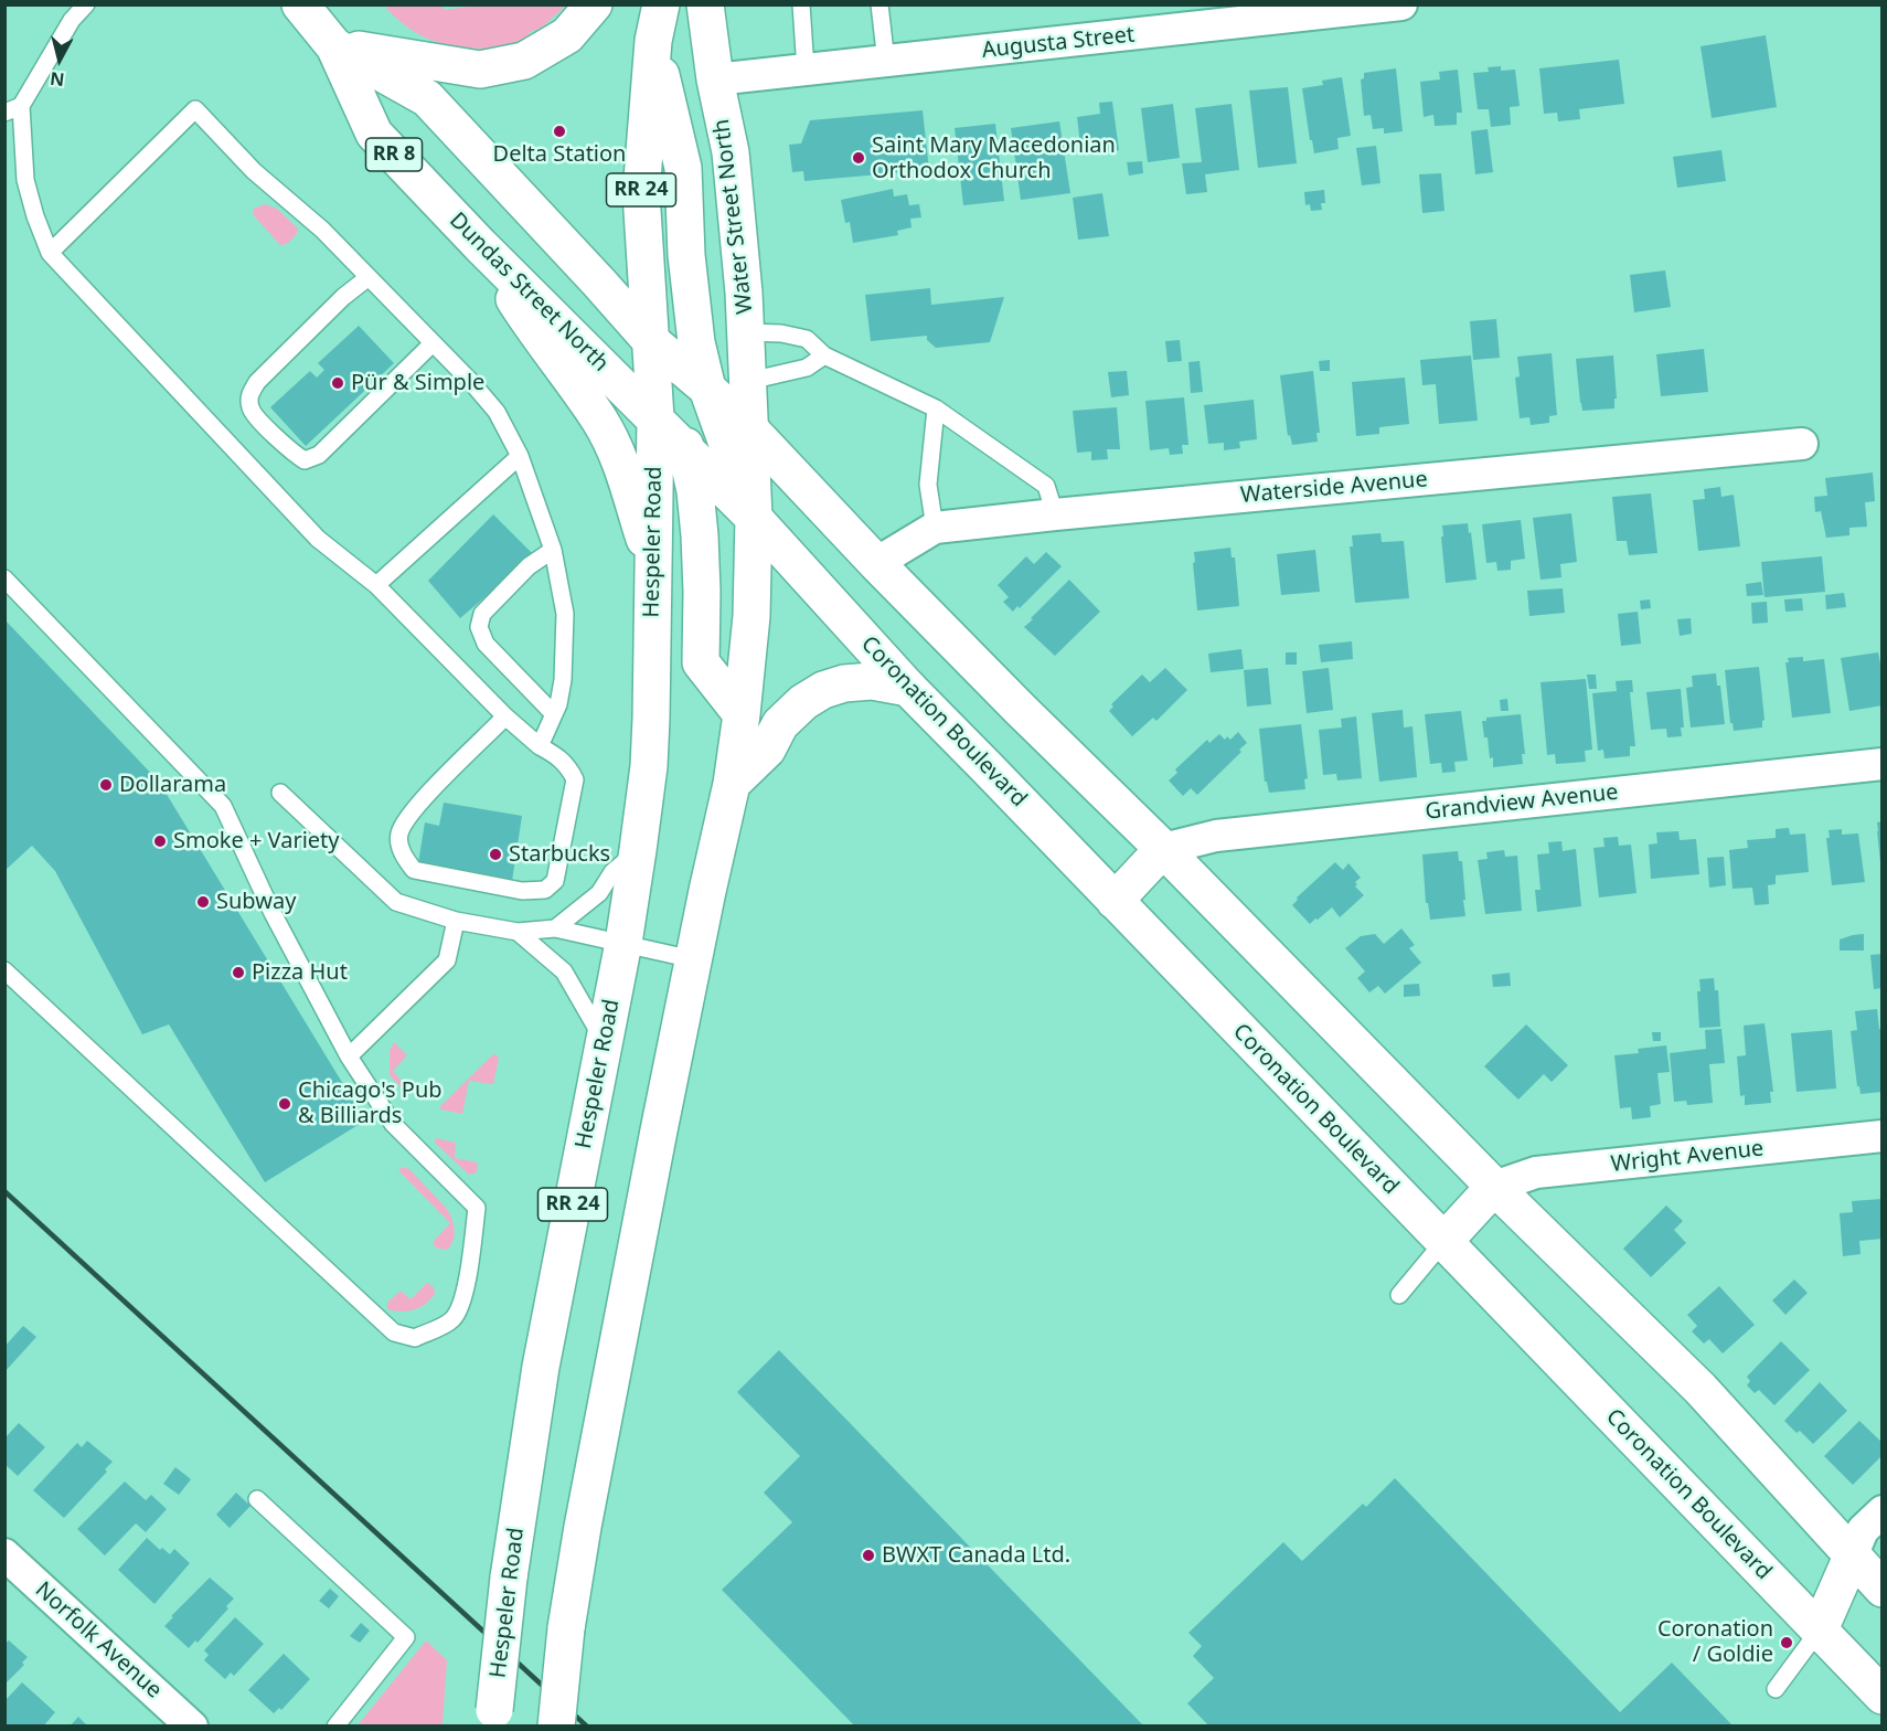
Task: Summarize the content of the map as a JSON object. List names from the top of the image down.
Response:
{
  "streets": {
    "main road": [
      "RR 8",
      "RR 24",
      "Water Street North",
      "Dundas Street North",
      "Hespeler Road",
      "Coronation Boulevard"
    ],
    "street": [
      "Augusta Street",
      "Waterside Avenue",
      "Grandview Avenue",
      "Wright Avenue",
      "Norfolk Avenue"
    ]
  },
  "crossings": [
    ["Augusta Street", "Water Street North"],
    ["RR 8", "Water Street North"],
    ["RR 8", "Dundas Street North"],
    ["RR 8", "Waterside Avenue"],
    ["RR 8", "Grandview Avenue"],
    ["RR 8", "Wright Avenue"],
    ["RR 24", "Dundas Street North"],
    ["RR 24", "Hespeler Road"],
    ["Water Street North", "Dundas Street North"],
    ["Water Street North", "Coronation Boulevard"],
    ["Dundas Street North", "Hespeler Road"],
    ["Dundas Street North", "Coronation Boulevard"]
  ],
  "places": [
    "Delta Station",
    "Saint Mary Macedonian Orthodox Church",
    "Pür & Simple",
    "Dollarama",
    "Smoke + Variety",
    "Starbucks",
    "Subway",
    "Pizza Hut",
    "Chicago's Pub & Billiards",
    "BWXT Canada Ltd.",
    "Coronation / Goldie"
  ],
  "north": "bottom"
}
